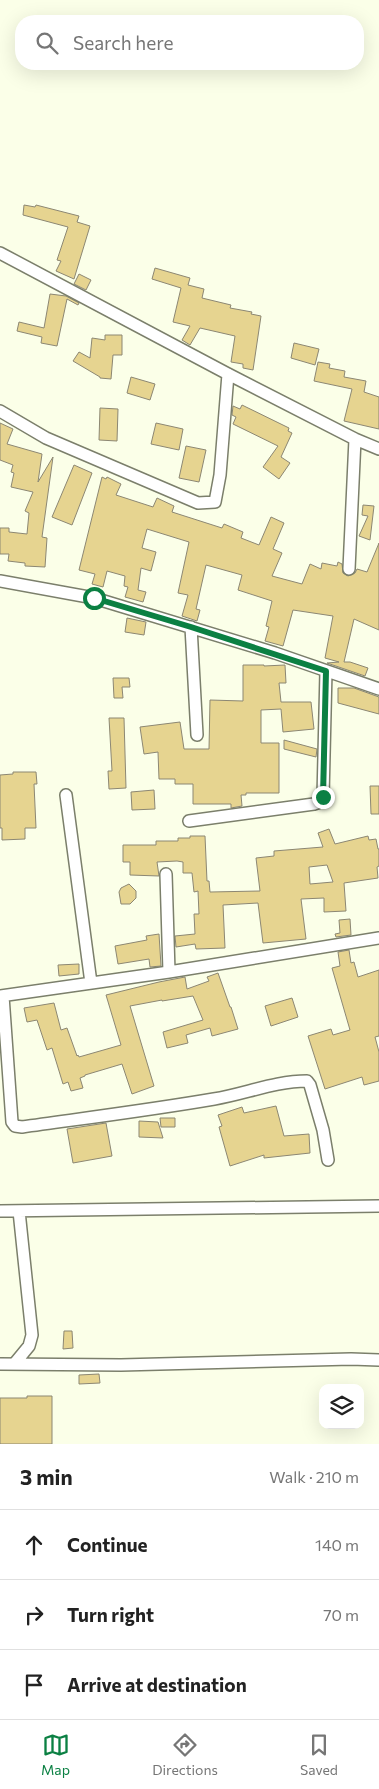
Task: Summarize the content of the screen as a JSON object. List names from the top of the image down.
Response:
{
  "page": {
    "search": "Search here",
    "heading": ["3 min", "Walk · 210 m"],
    "list": [
      ["Continue", "140 m"],
      ["Turn right", "70 m"],
      "Arrive at destination"
    ],
    "nav": ["Map", "Directions", "Saved"]
  }
}
